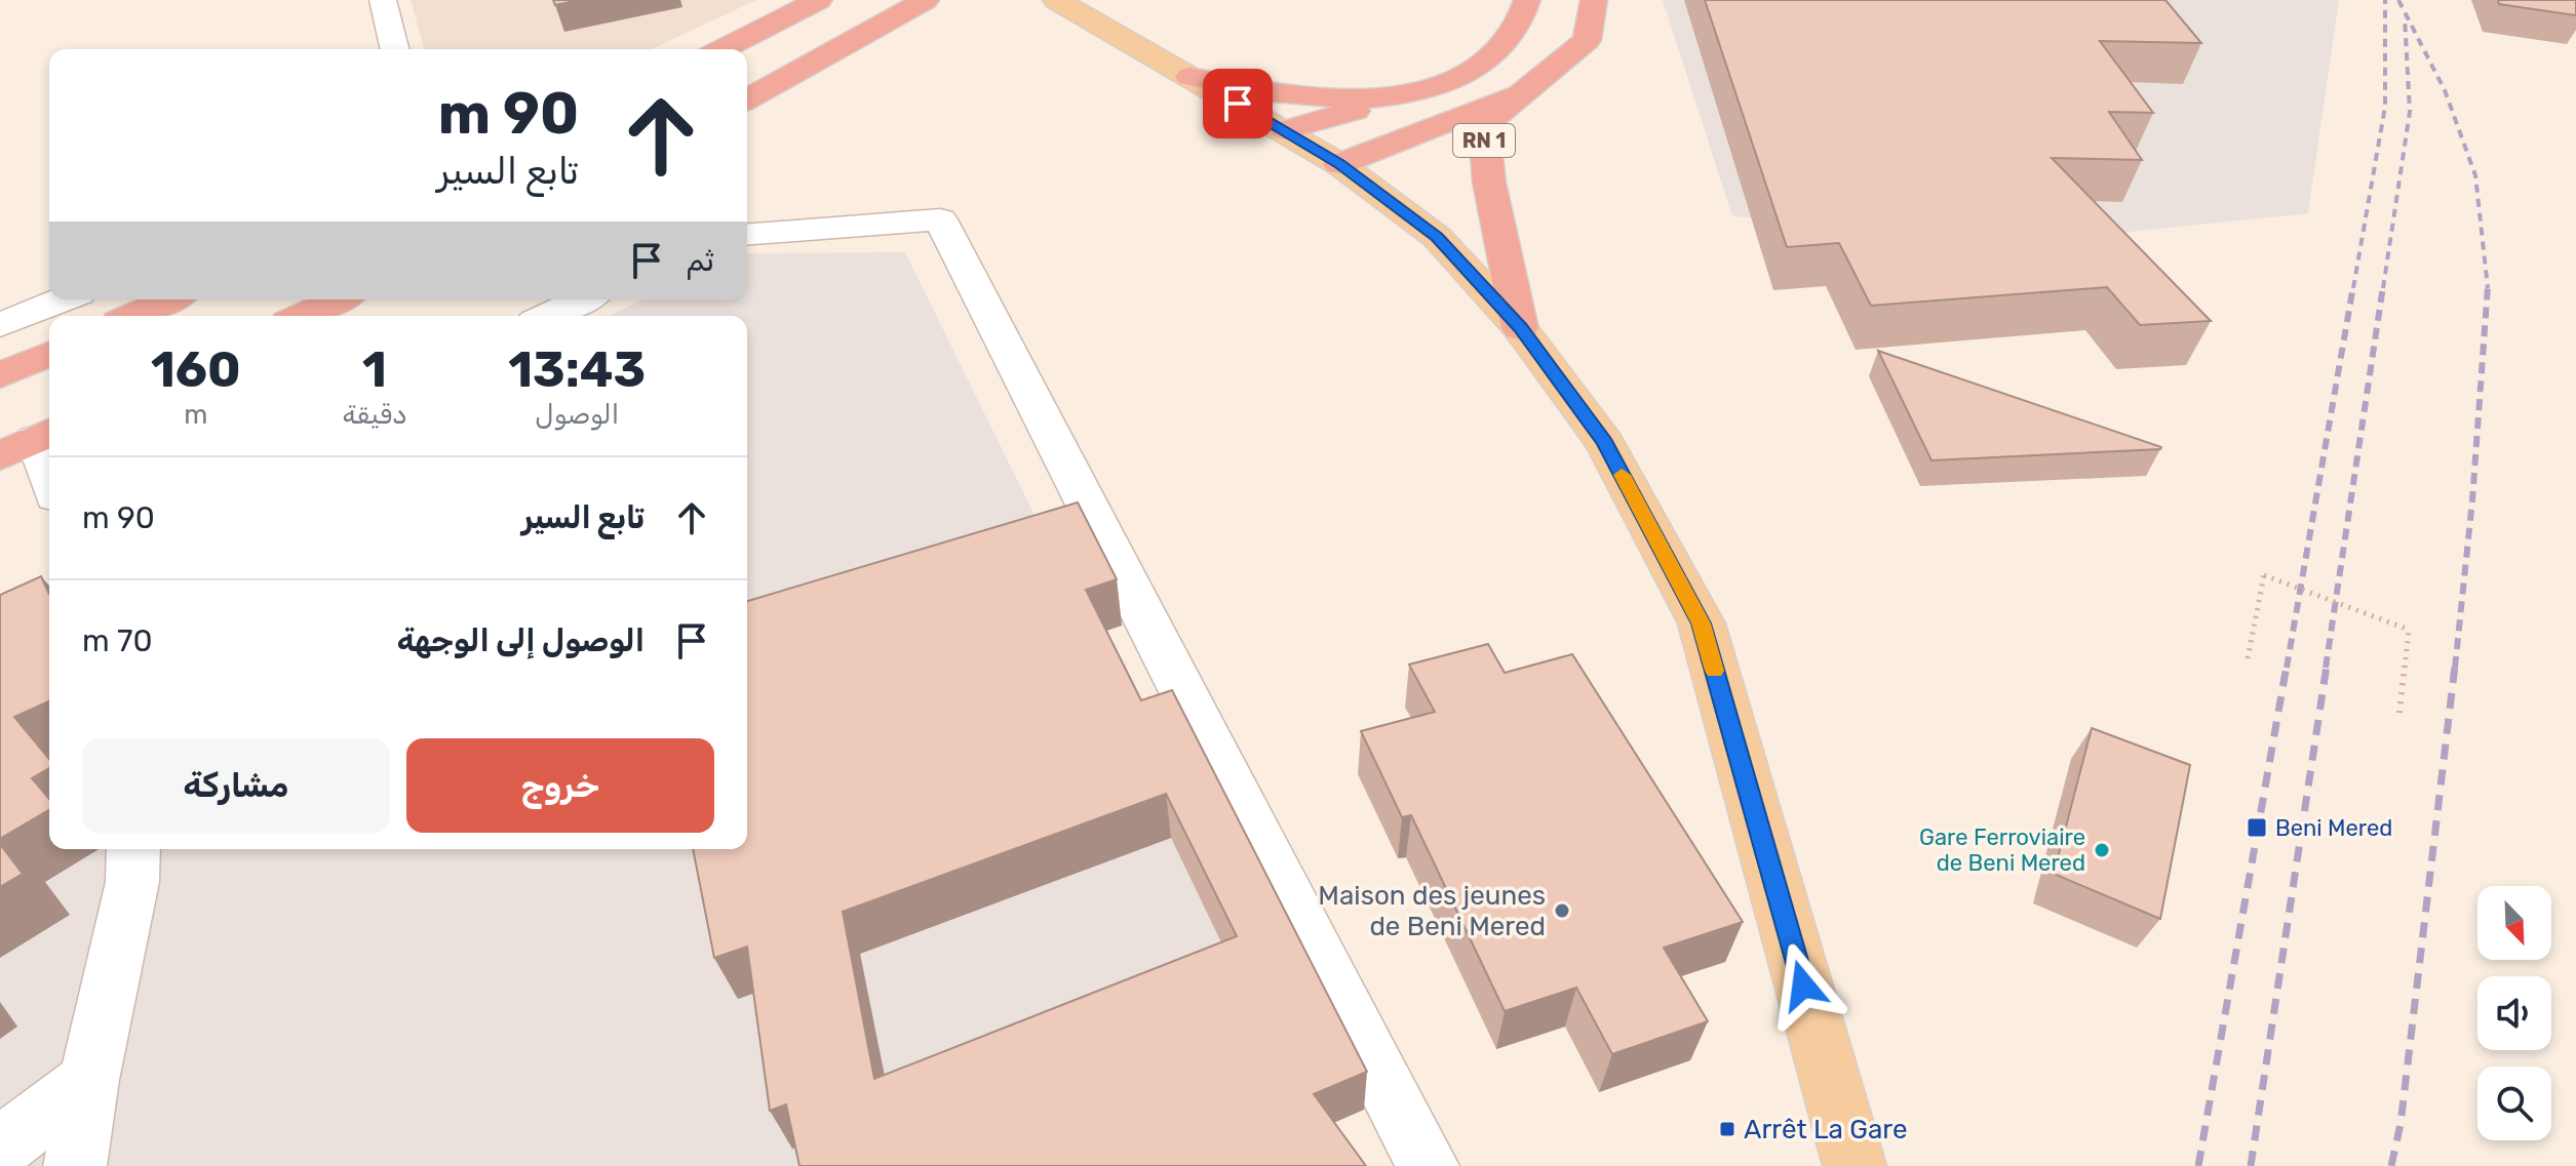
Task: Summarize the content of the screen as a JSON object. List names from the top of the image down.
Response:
{
  "streets": {
    "highway": ["RN 1"]
  },
  "places": {
    "transit": ["Beni Mered", "Arrêt La Gare"],
    "other": ["Gare Ferroviaire de Beni Mered", "Maison des jeunes de Beni Mered"]
  },
  "north": "bottom right",
  "page": {
    "turn": ["90 m", "تابع السير"],
    "then": "ثم",
    "eta": [
      "13:43",
      "الوصول",
      "1",
      "دقيقة",
      "160",
      "m"
    ],
    "list": [
      {
        "name": "تابع السير",
        "value": "90 m"
      },
      {
        "name": "الوصول إلى الوجهة",
        "value": "70 m"
      }
    ],
    "buttons": ["خروج", "مشاركة"]
  }
}
